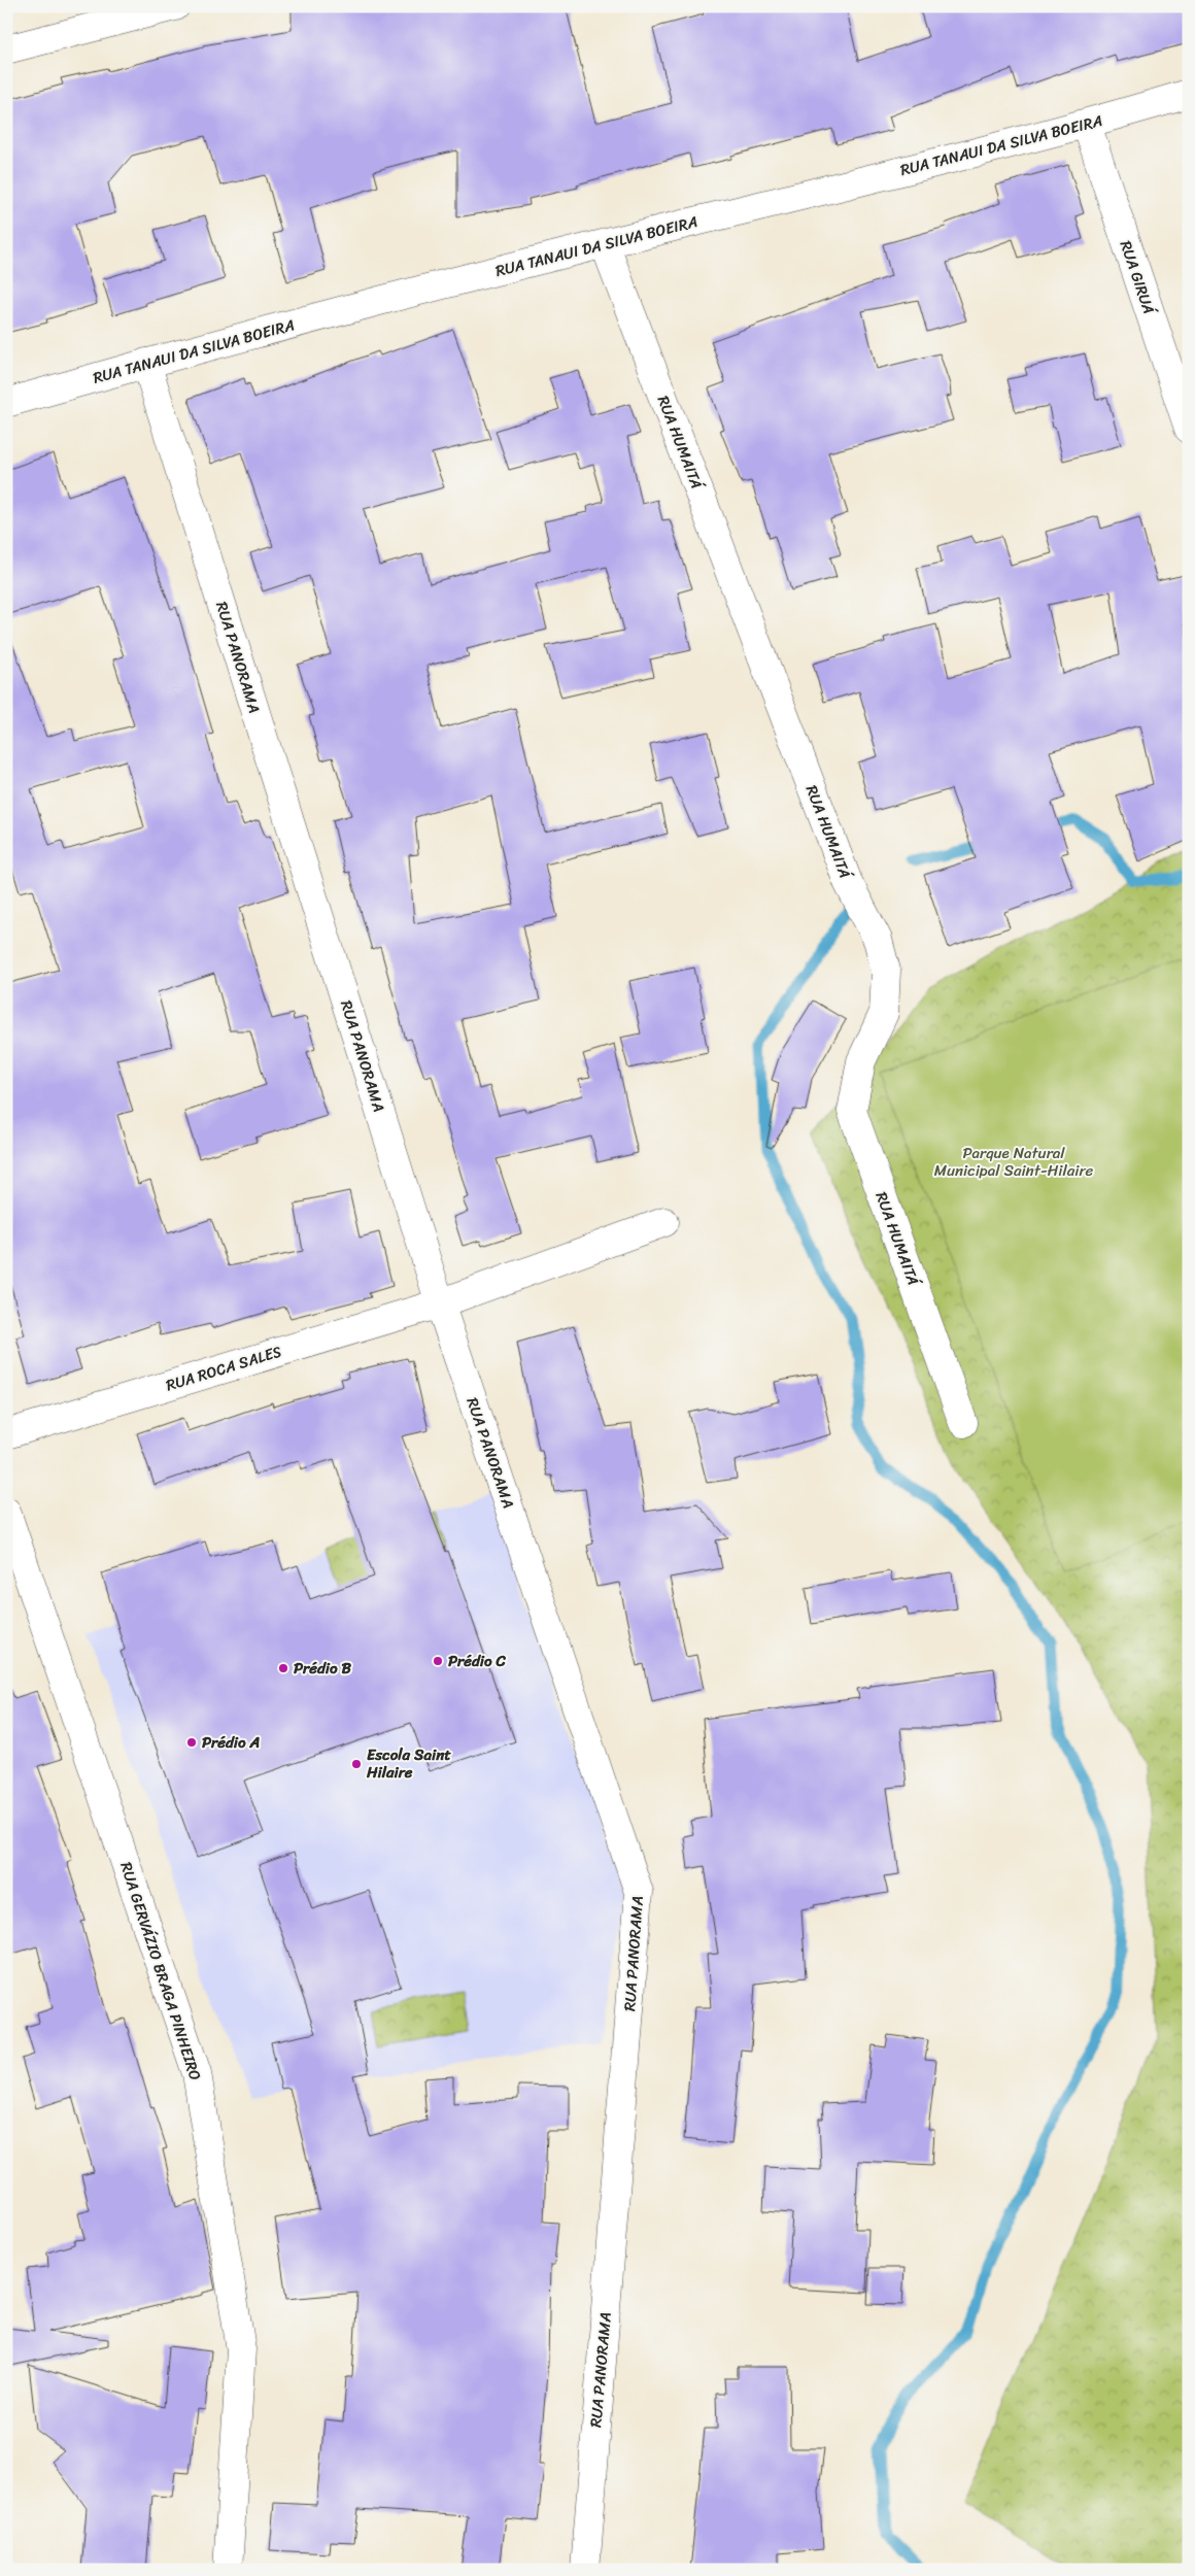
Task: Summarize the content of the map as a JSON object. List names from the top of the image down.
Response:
{
  "streets": {
    "street": [
      "RUA TANAUI DA SILVA BOEIRA",
      "RUA GIRUÁ",
      "RUA HUMAITÁ",
      "RUA PANORAMA",
      "RUA ROCA SALES",
      "RUA GERVÁZIO BRAGA PINHEIRO"
    ]
  },
  "crossings": [
    ["RUA TANAUI DA SILVA BOEIRA", "RUA GIRUÁ"],
    ["RUA TANAUI DA SILVA BOEIRA", "RUA HUMAITÁ"],
    ["RUA TANAUI DA SILVA BOEIRA", "RUA PANORAMA"],
    ["RUA PANORAMA", "RUA ROCA SALES"]
  ],
  "parks": ["Parque Natural Municipal Saint-Hilaire"],
  "places": [
    "Prédio C",
    "Prédio B",
    "Prédio A",
    "Escola Saint Hilaire"
  ]
}
